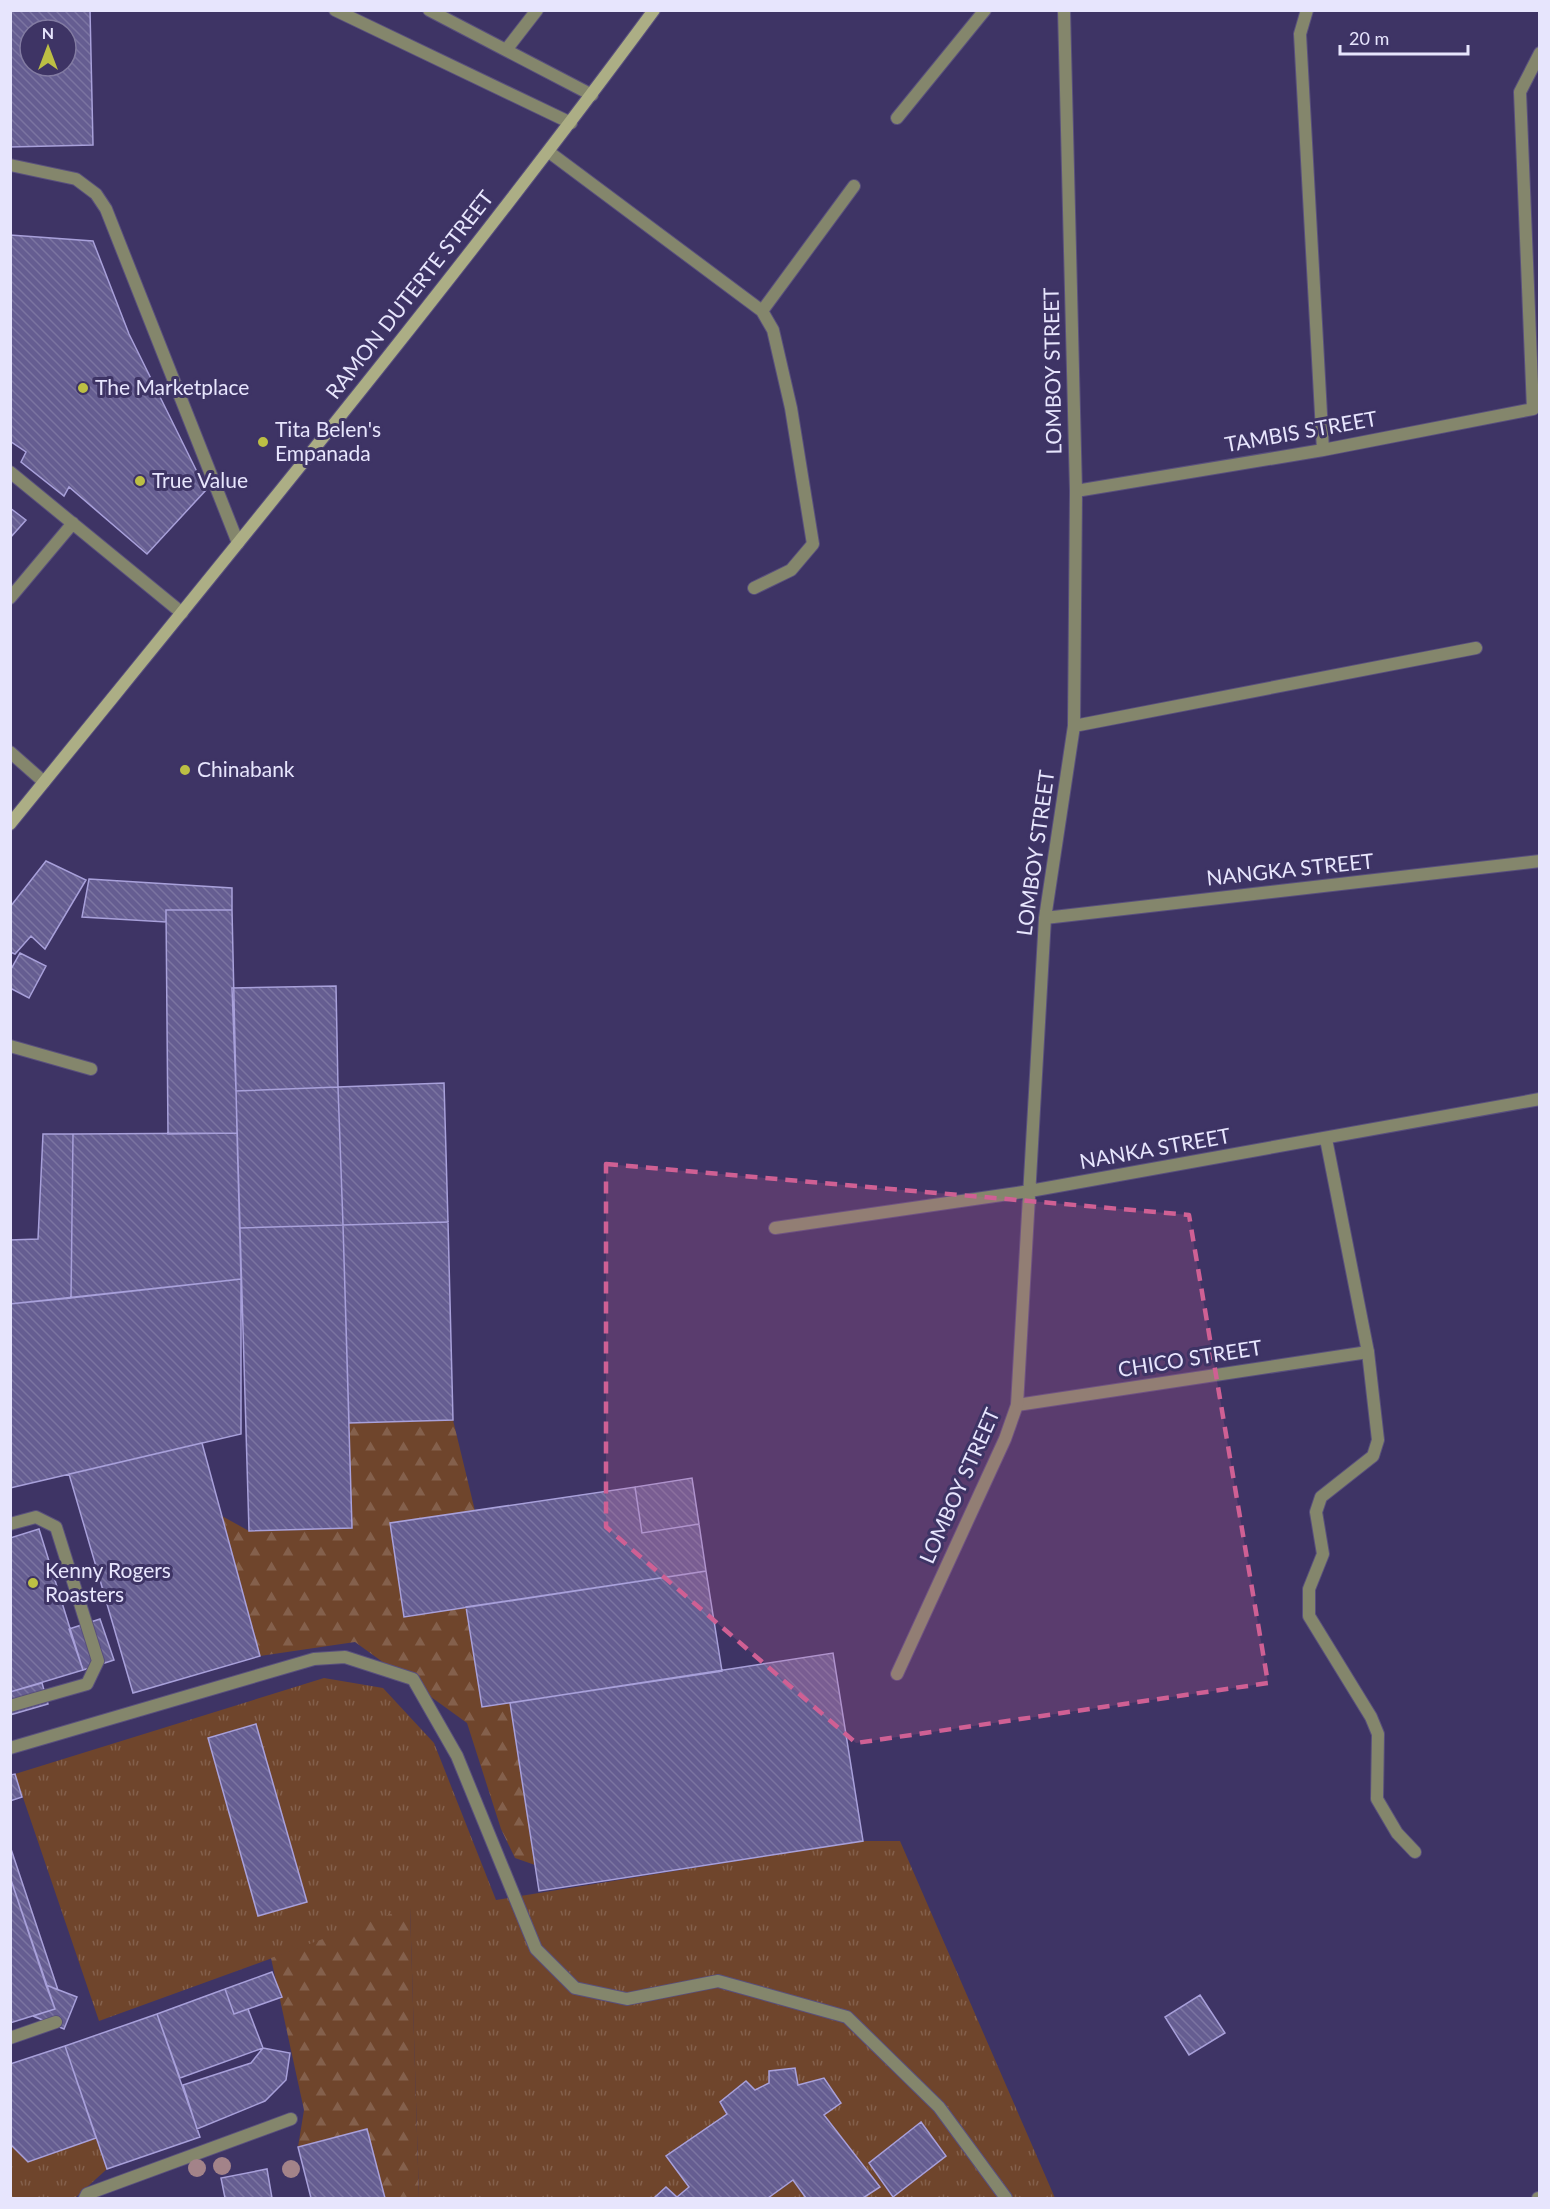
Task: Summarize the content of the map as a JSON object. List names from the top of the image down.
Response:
{
  "streets": {
    "main road": ["RAMON DUTERTE STREET"],
    "street": [
      "LOMBOY STREET",
      "TAMBIS STREET",
      "NANGKA STREET",
      "NANKA STREET",
      "CHICO STREET"
    ]
  },
  "crossings": [
    ["LOMBOY STREET", "TAMBIS STREET"],
    ["LOMBOY STREET", "NANGKA STREET"],
    ["LOMBOY STREET", "NANKA STREET"],
    ["LOMBOY STREET", "CHICO STREET"]
  ],
  "places": [
    "The Marketplace",
    "Tita Belen's Empanada",
    "True Value",
    "Chinabank",
    "Kenny Rogers Roasters"
  ],
  "scale_bar": "20 m",
  "north": "top"
}
